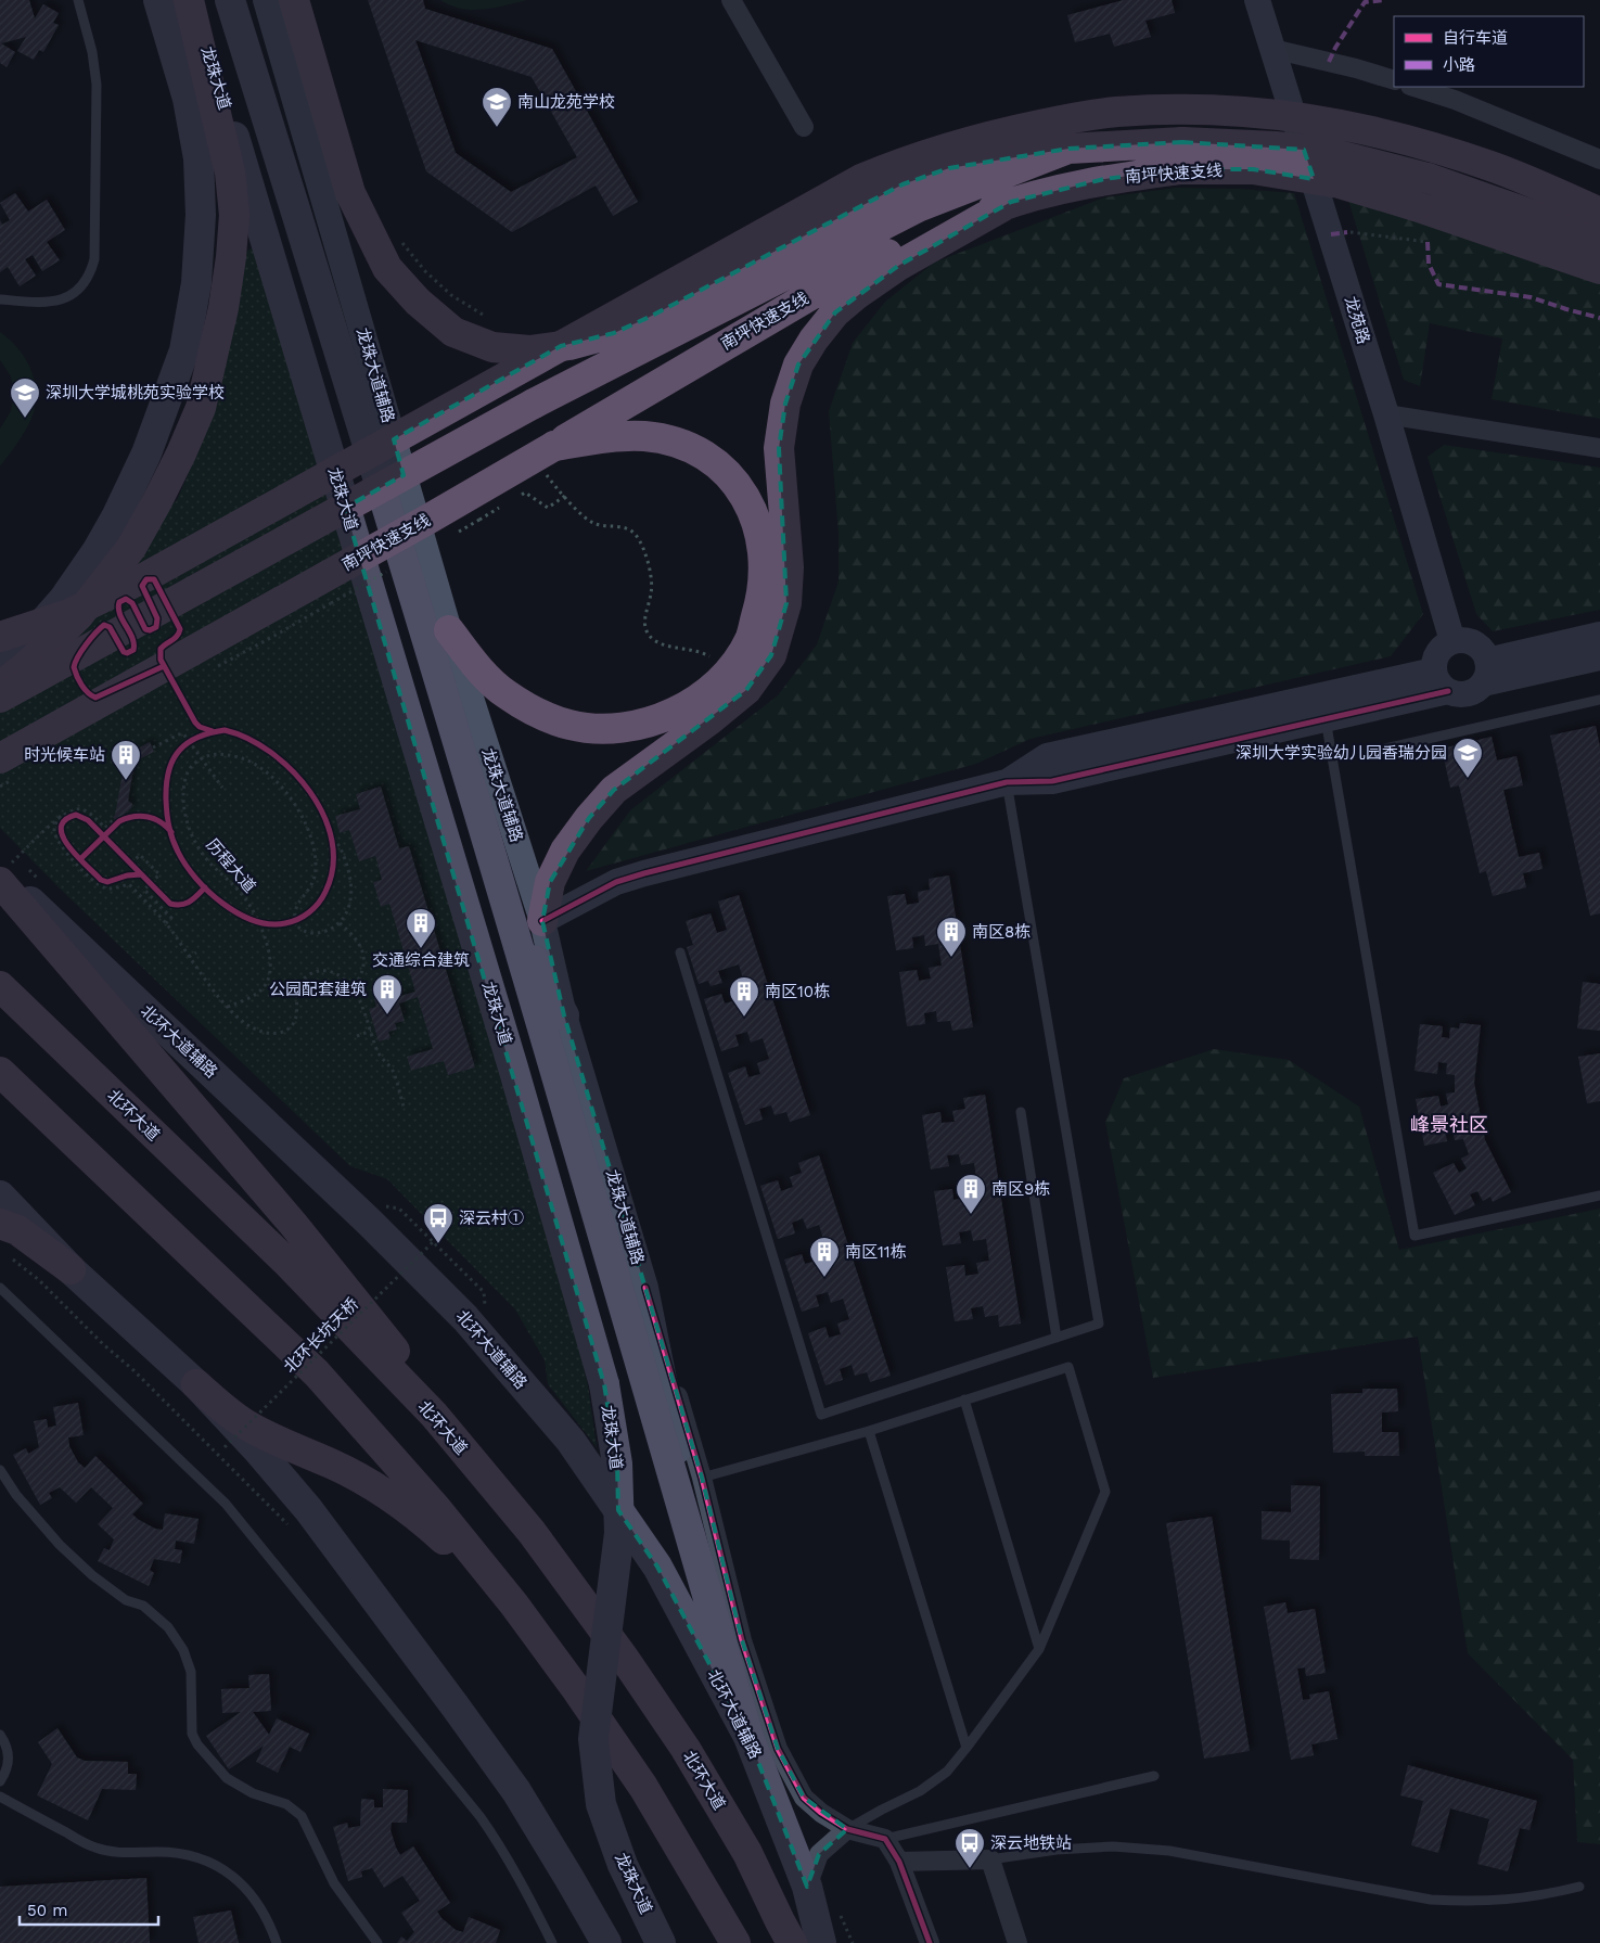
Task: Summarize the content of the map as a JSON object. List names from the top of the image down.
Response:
{
  "streets": {
    "highway": ["南坪快速支线", "北环大道"],
    "main road": ["龙珠大道", "北环大道辅路"],
    "street": ["龙苑路", "龙珠大道辅路"],
    "path": ["历程大道", "北环长坑天桥"]
  },
  "districts": ["峰景社区"],
  "places": {
    "school or university": ["南山龙苑学校", "深圳大学城桃苑实验学校", "深圳大学实验幼儿园香瑞分园"],
    "building": [
      "时光候车站",
      "交通综合建筑",
      "南区8栋",
      "公园配套建筑",
      "南区10栋",
      "南区9栋",
      "南区11栋"
    ],
    "bus stop": ["深云村①", "深云地铁站"]
  },
  "legend": ["自行车道", "小路"],
  "scale_bar": "50 m"
}
